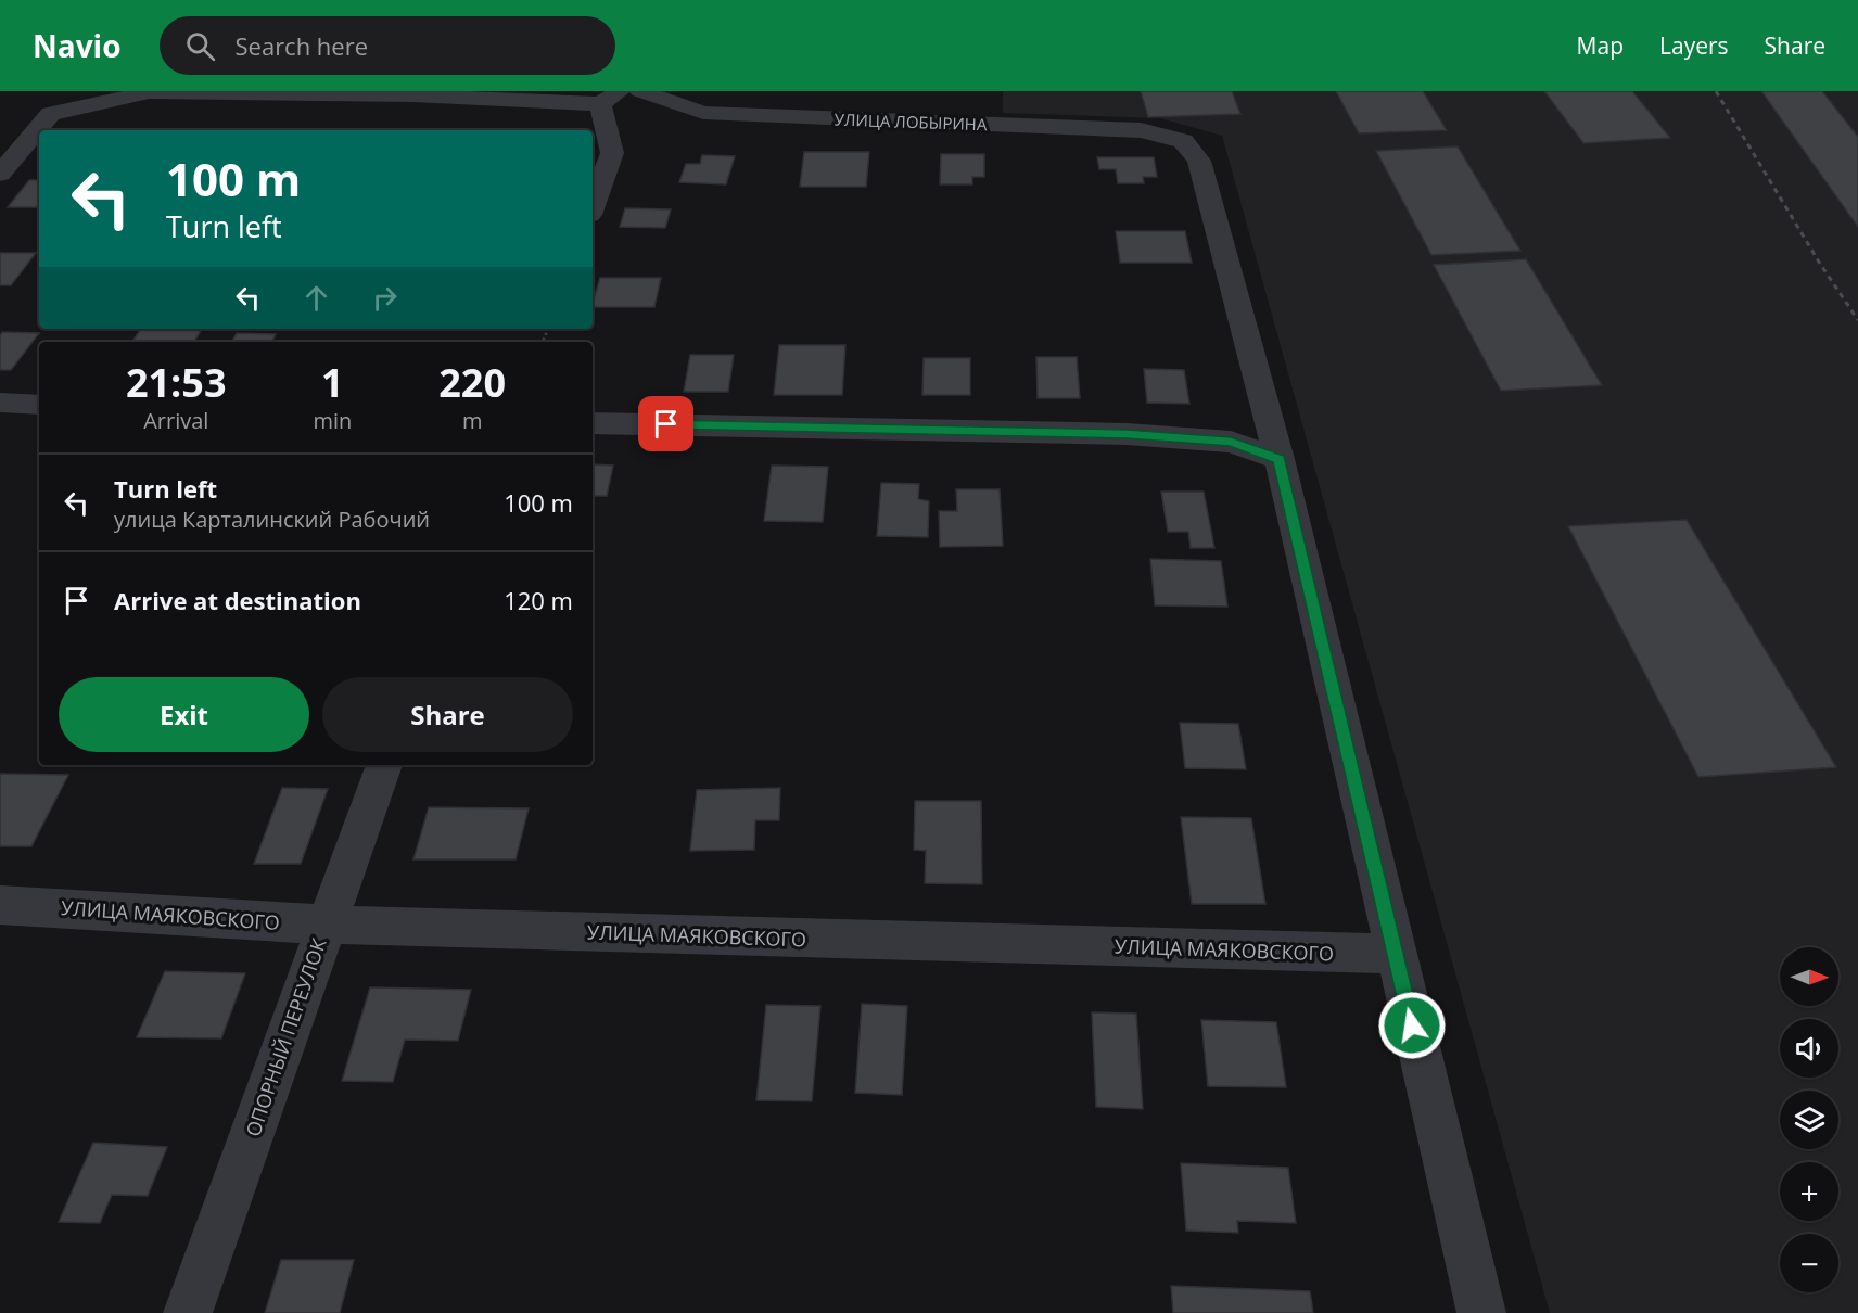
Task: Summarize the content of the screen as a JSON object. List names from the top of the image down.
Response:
{
  "streets": {
    "street": ["УЛИЦА ЛОБЫРИНА", "УЛИЦА МАЯКОВСКОГО", "ОПОРНЫЙ ПЕРЕУЛОК"]
  },
  "crossings": [
    ["УЛИЦА МАЯКОВСКОГО", "ОПОРНЫЙ ПЕРЕУЛОК"]
  ],
  "north": "right",
  "page": {
    "header": "Navio",
    "search": "Search here",
    "nav": ["Map", "Layers", "Share"],
    "turn": ["100 m", "Turn left"],
    "eta": [
      "21:53",
      "Arrival",
      "1",
      "min",
      "220",
      "m"
    ],
    "list": [
      {
        "name": "Turn left",
        "note": "улица Карталинский Рабочий",
        "value": "100 m"
      },
      {
        "name": "Arrive at destination",
        "value": "120 m"
      }
    ],
    "buttons": ["Exit", "Share"],
    "map_buttons": ["+", "−"]
  }
}
